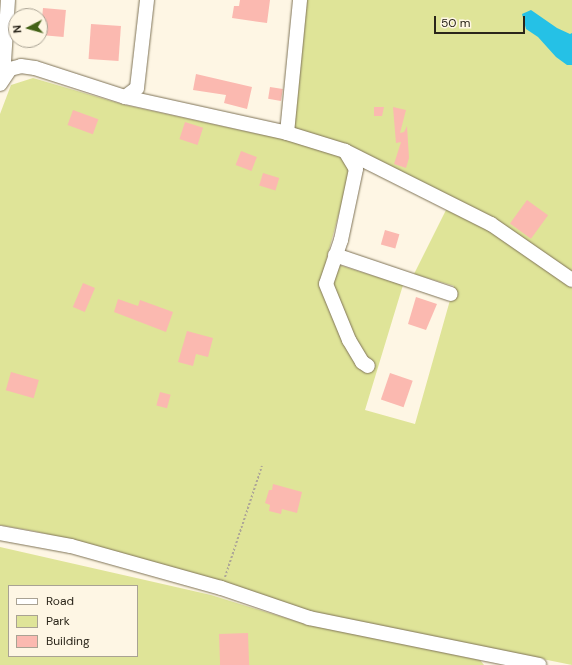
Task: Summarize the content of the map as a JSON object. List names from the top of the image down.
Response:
{
  "legend": ["Road", "Park", "Building"],
  "scale_bar": "50 m",
  "north": "left"
}
